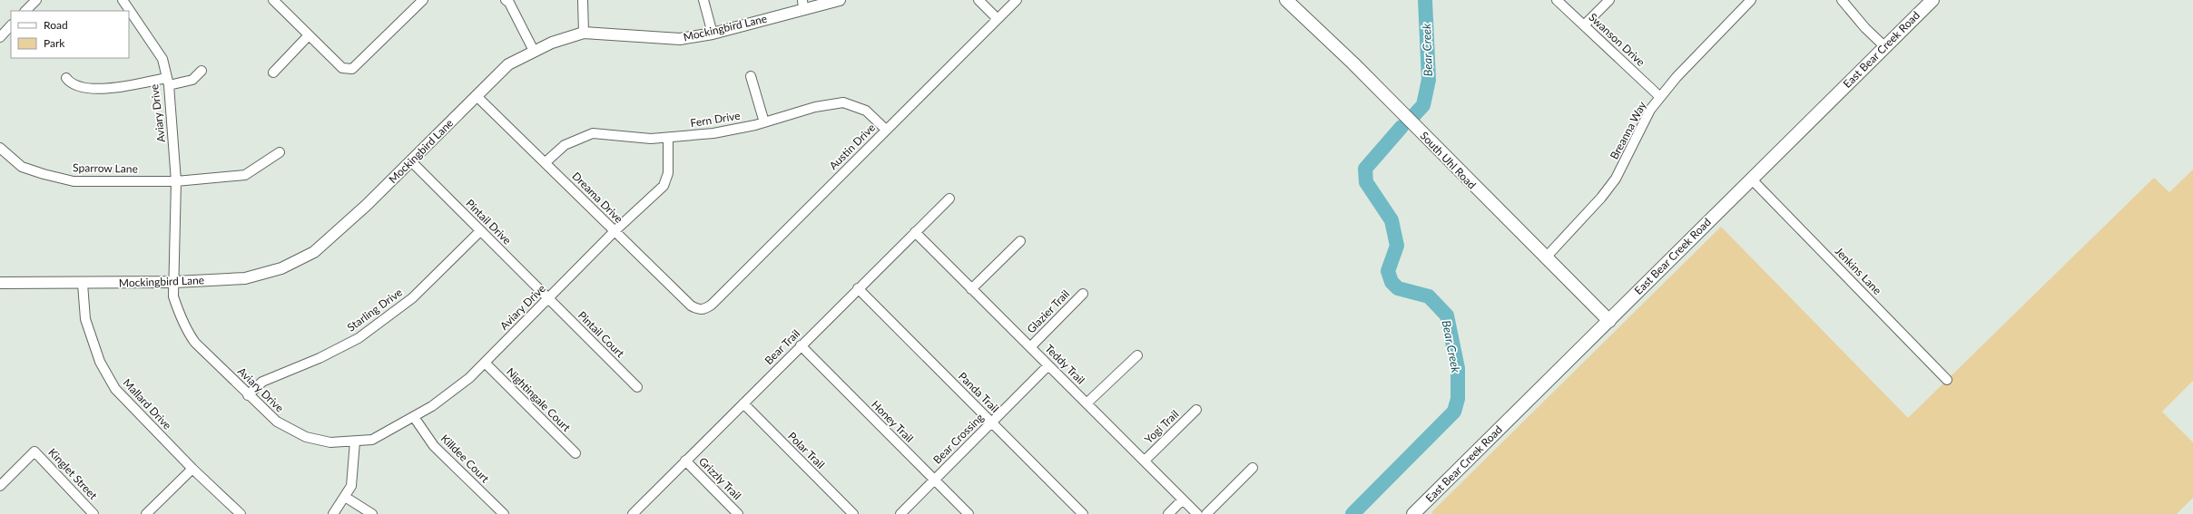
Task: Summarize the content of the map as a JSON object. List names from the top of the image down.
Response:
{
  "streets": {
    "main road": ["East Bear Creek Road", "South Uhl Road"],
    "street": [
      "Mockingbird Lane",
      "Swanson Drive",
      "Aviary Drive",
      "Fern Drive",
      "Breanna Way",
      "Austin Drive",
      "Sparrow Lane",
      "Dreama Drive",
      "Pintail Drive",
      "Jenkins Lane",
      "Starling Drive",
      "Glazier Trail",
      "Pintail Court",
      "Bear Trail",
      "Teddy Trail",
      "Panda Trail",
      "Nightingale Court",
      "Mallard Drive",
      "Honey Trail",
      "Yogi Trail",
      "Bear Crossing",
      "Polar Trail",
      "Killdee Court",
      "Kinglet Street",
      "Grizzly Trail"
    ]
  },
  "crossings": [
    ["Mockingbird Lane", "Aviary Drive"],
    ["Mockingbird Lane", "Dreama Drive"],
    ["Mockingbird Lane", "Pintail Drive"],
    ["Mockingbird Lane", "Mallard Drive"],
    ["Swanson Drive", "Breanna Way"],
    ["East Bear Creek Road", "South Uhl Road"],
    ["East Bear Creek Road", "Jenkins Lane"],
    ["Aviary Drive", "Fern Drive"],
    ["Aviary Drive", "Sparrow Lane"],
    ["Aviary Drive", "Dreama Drive"],
    ["Aviary Drive", "Pintail Drive"],
    ["Aviary Drive", "Starling Drive"],
    ["Aviary Drive", "Pintail Court"],
    ["Aviary Drive", "Nightingale Court"],
    ["Aviary Drive", "Killdee Court"],
    ["Fern Drive", "Austin Drive"],
    ["Fern Drive", "Dreama Drive"],
    ["Breanna Way", "South Uhl Road"],
    ["Austin Drive", "Dreama Drive"],
    ["Pintail Drive", "Starling Drive"],
    ["Pintail Drive", "Pintail Court"],
    ["Glazier Trail", "Teddy Trail"],
    ["Bear Trail", "Teddy Trail"],
    ["Bear Trail", "Panda Trail"],
    ["Bear Trail", "Honey Trail"],
    ["Bear Trail", "Polar Trail"],
    ["Bear Trail", "Grizzly Trail"],
    ["Teddy Trail", "Yogi Trail"],
    ["Teddy Trail", "Bear Crossing"],
    ["Panda Trail", "Bear Crossing"],
    ["Honey Trail", "Bear Crossing"]
  ],
  "water": ["Bear Creek"],
  "legend": ["Road", "Park"]
}
